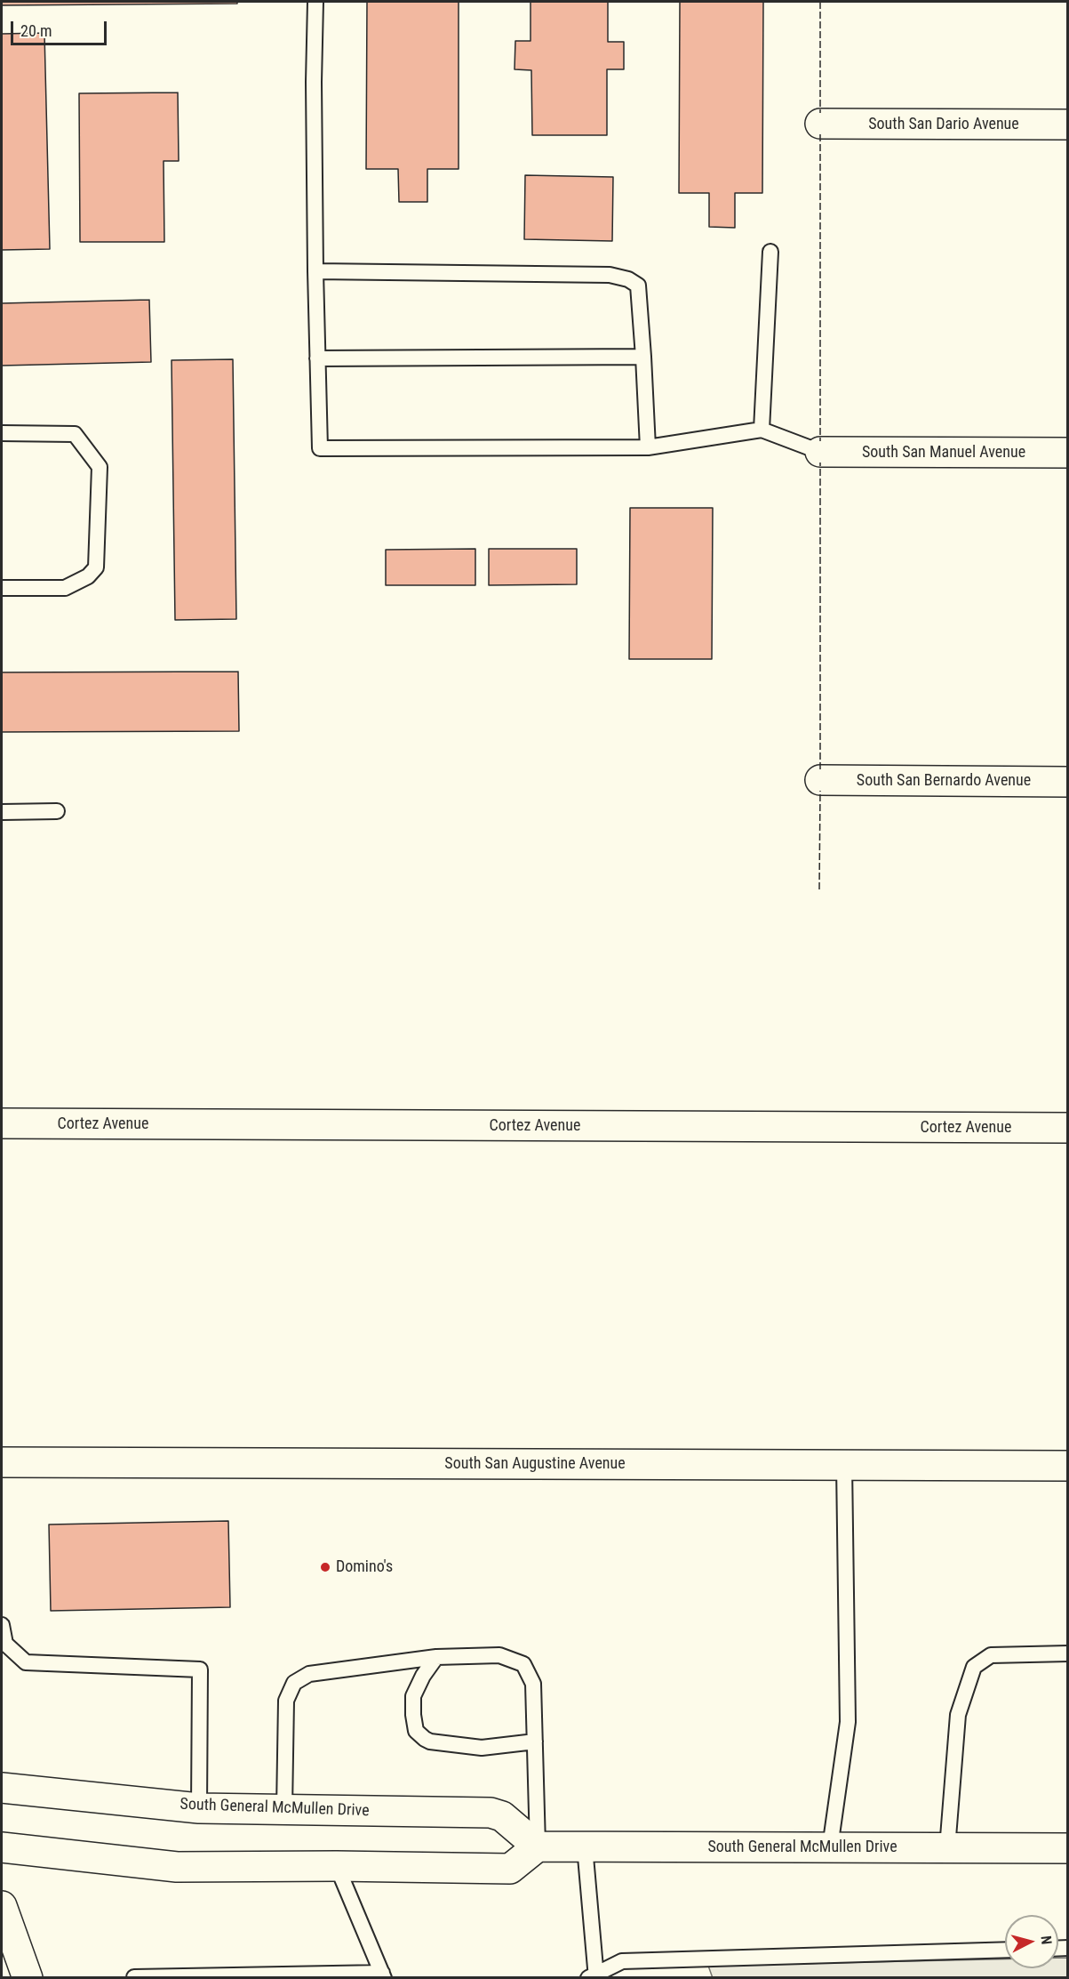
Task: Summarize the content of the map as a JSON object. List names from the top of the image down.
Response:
{
  "streets": {
    "street": [
      "South San Dario Avenue",
      "South San Manuel Avenue",
      "South San Bernardo Avenue",
      "Cortez Avenue",
      "South San Augustine Avenue",
      "South General McMullen Drive"
    ]
  },
  "places": ["Domino's"],
  "scale_bar": "20 m",
  "north": "right"
}
